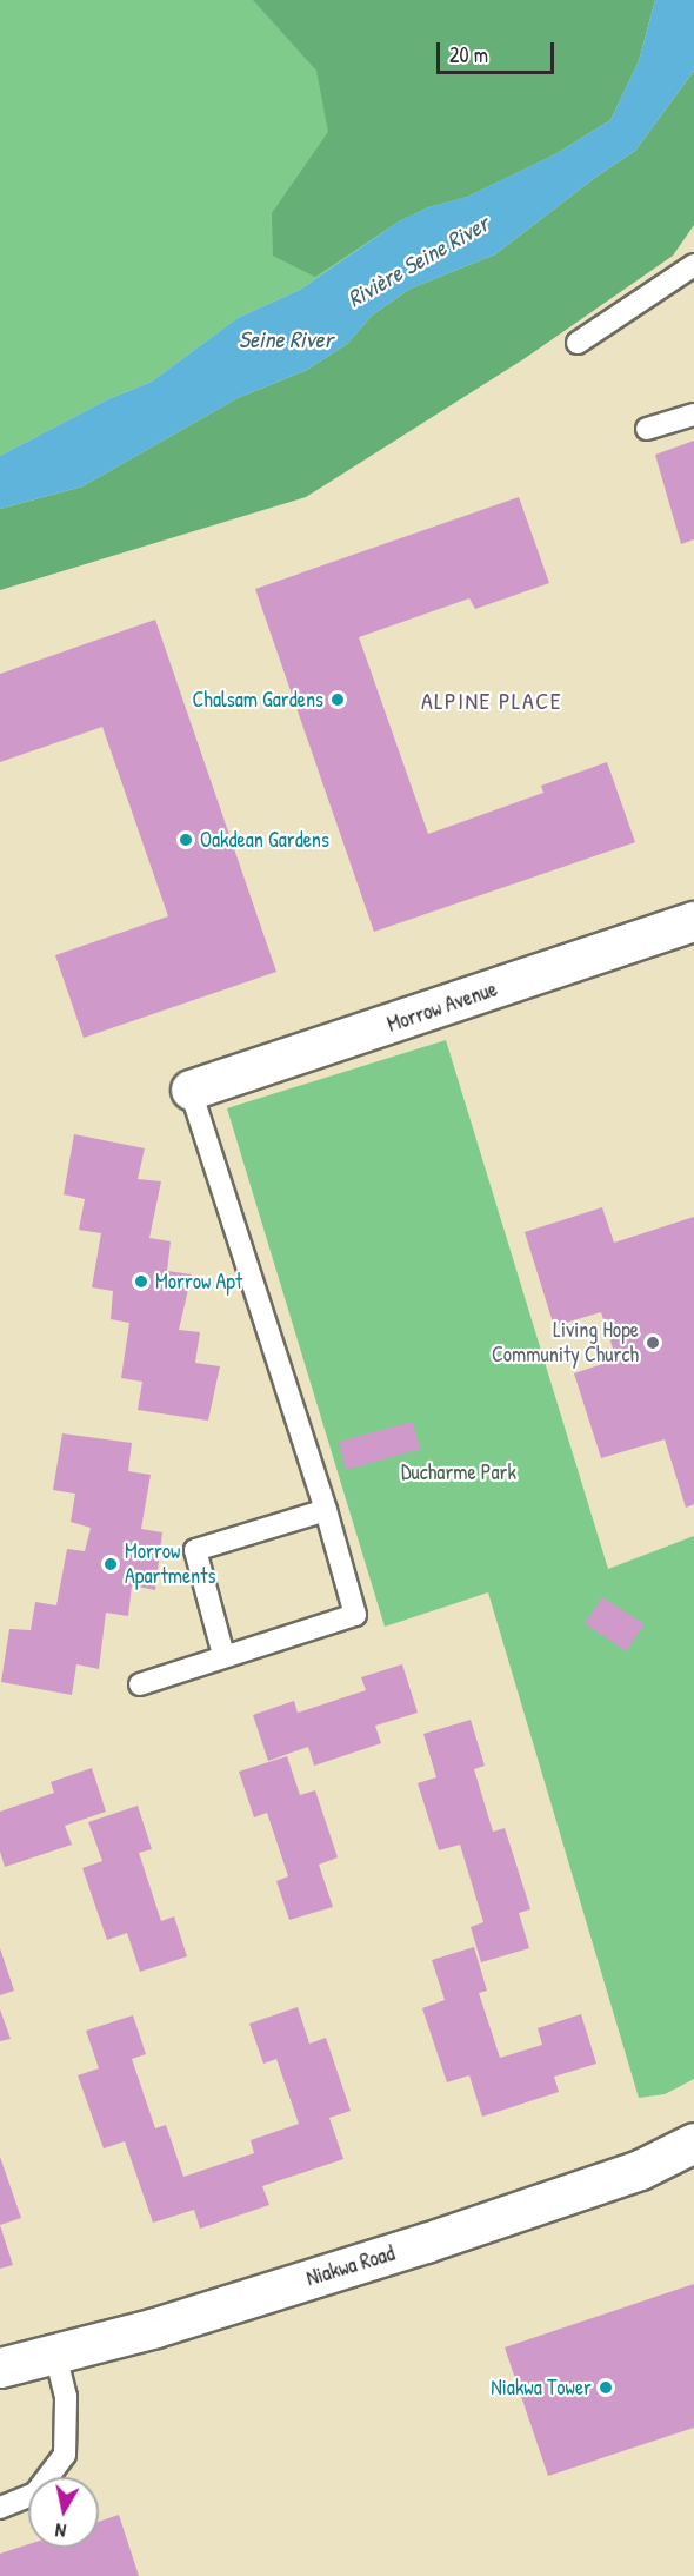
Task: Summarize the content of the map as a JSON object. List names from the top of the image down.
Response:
{
  "streets": {
    "street": ["Morrow Avenue", "Niakwa Road"]
  },
  "districts": ["ALPINE PLACE"],
  "water": ["Rivière Seine River", "Seine River"],
  "parks": ["Ducharme Park"],
  "places": [
    "Chalsam Gardens",
    "Oakdean Gardens",
    "Morrow Apt",
    "Living Hope Community Church",
    "Morrow Apartments",
    "Niakwa Tower"
  ],
  "scale_bar": "20 m",
  "north": "bottom"
}
